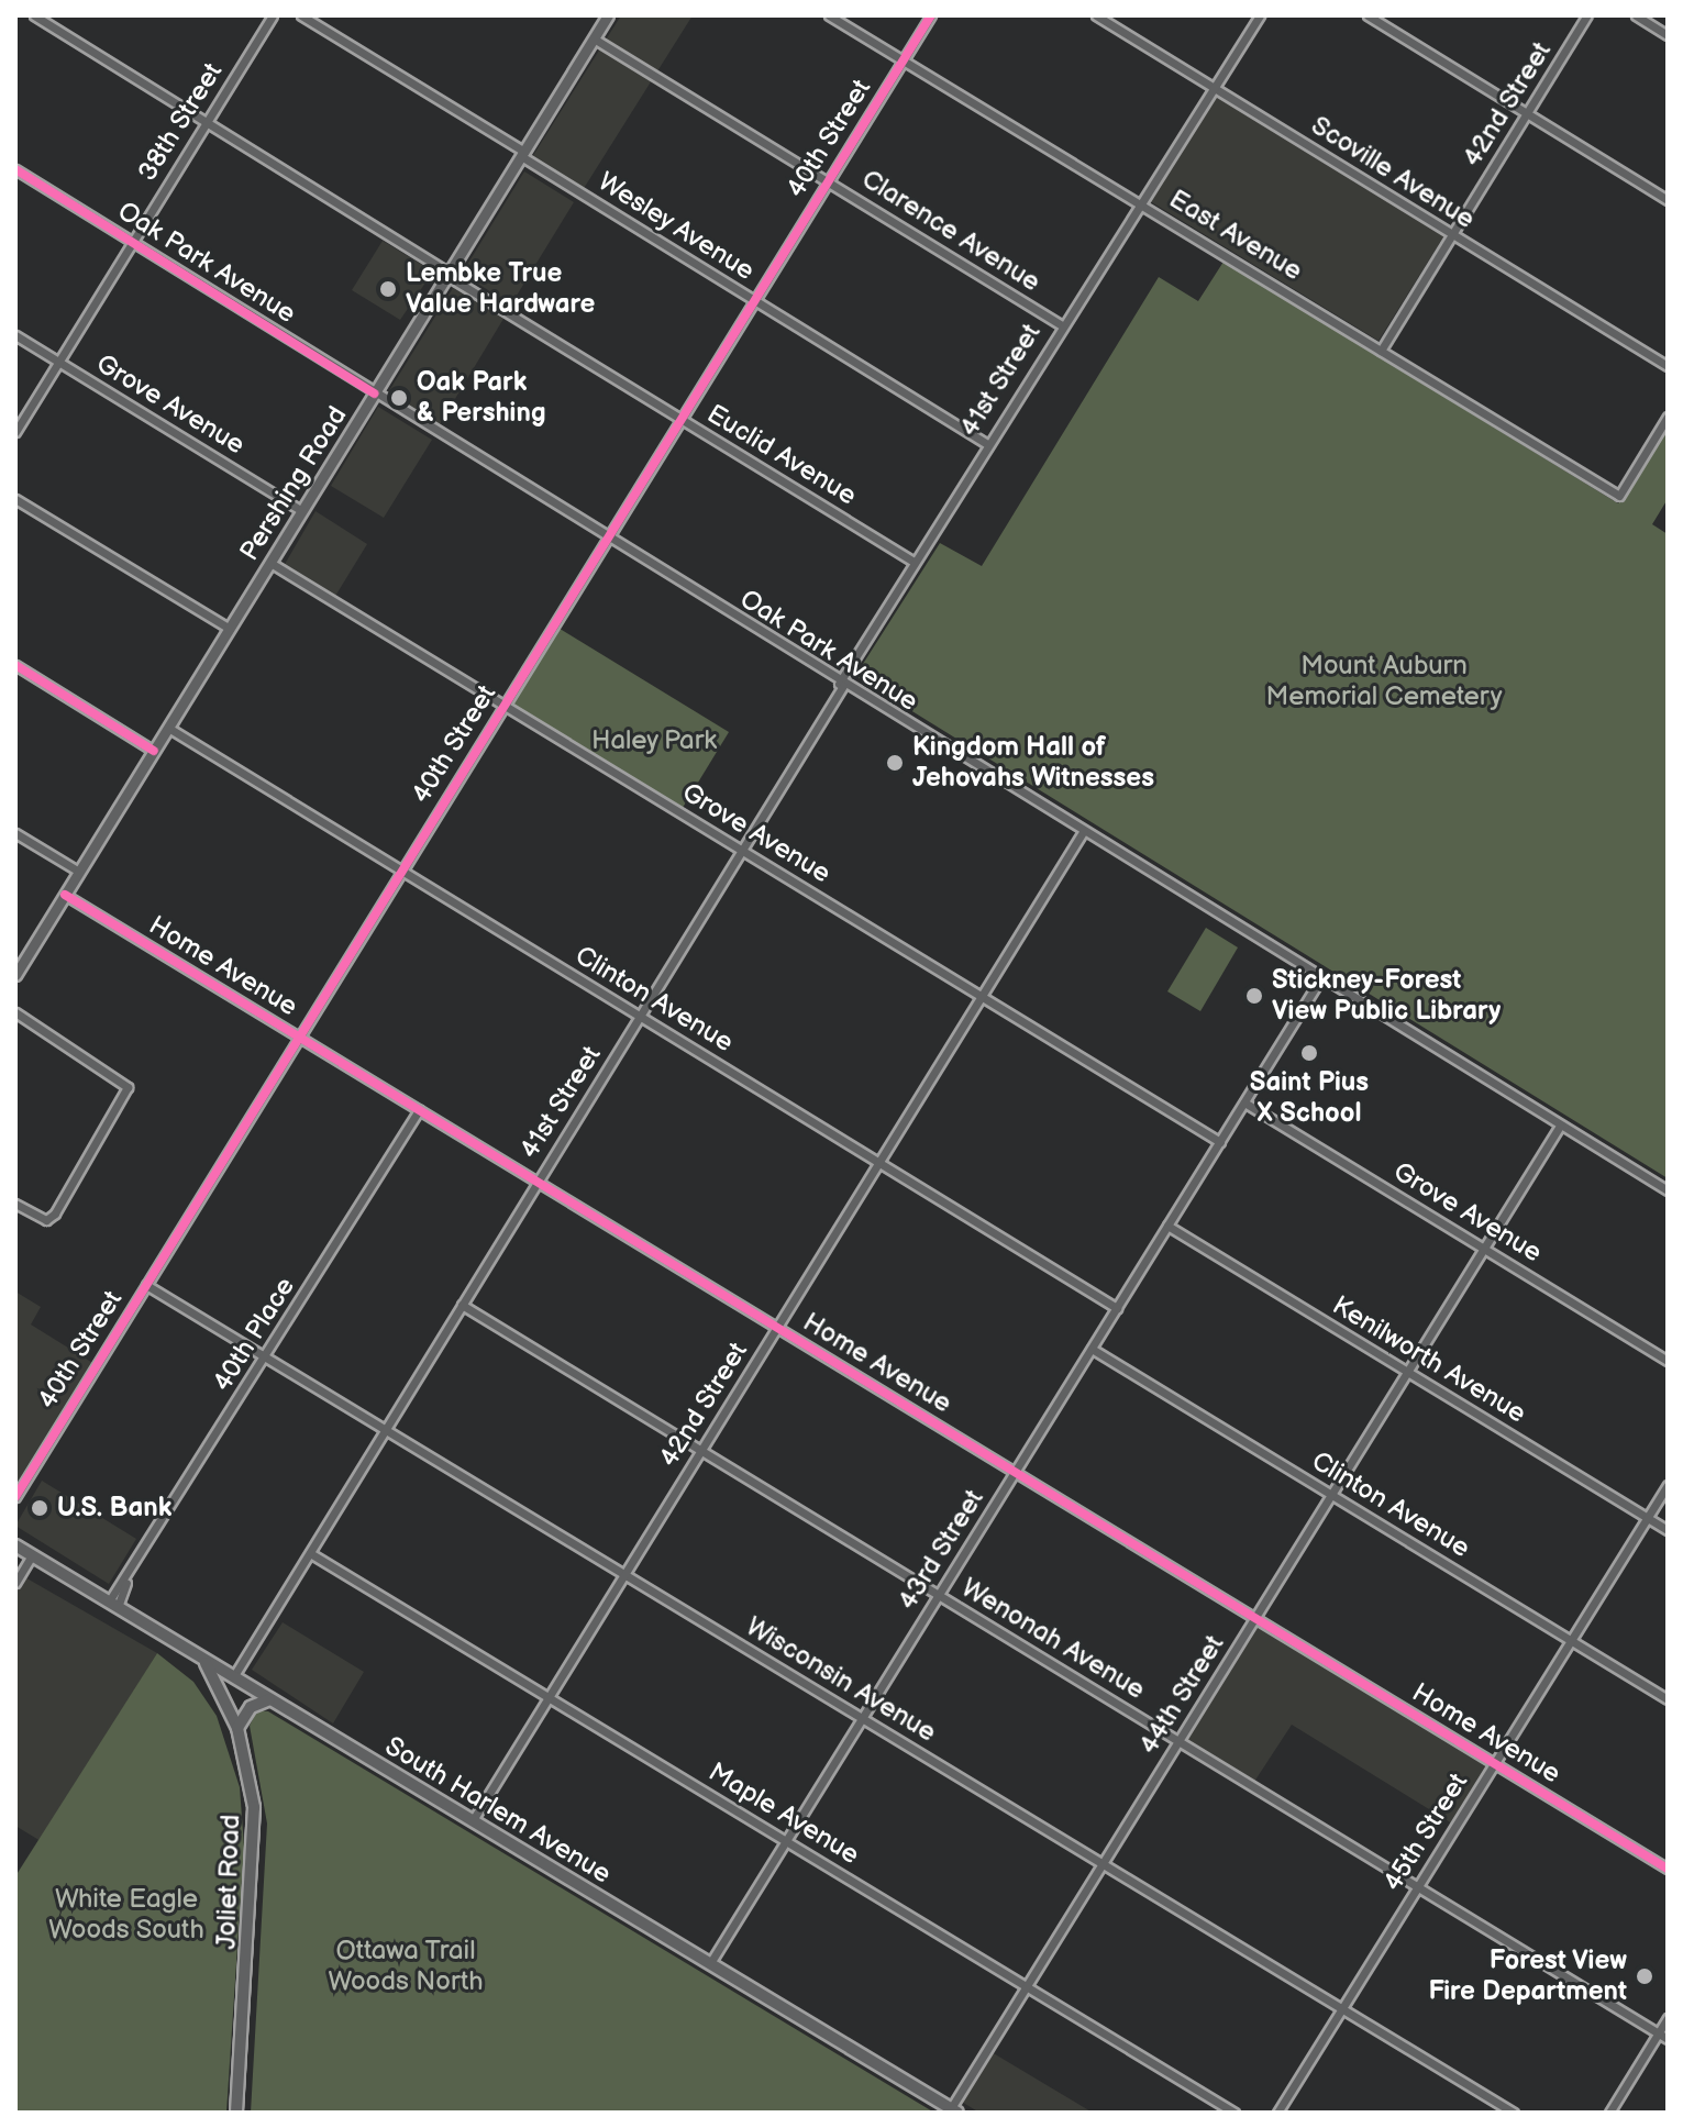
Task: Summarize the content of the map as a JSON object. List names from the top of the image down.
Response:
{
  "streets": {
    "main road": ["Pershing Road", "South Harlem Avenue", "Joliet Road"],
    "street": [
      "42nd Street",
      "38th Street",
      "40th Street",
      "Scoville Avenue",
      "Wesley Avenue",
      "Clarence Avenue",
      "East Avenue",
      "Oak Park Avenue",
      "41st Street",
      "Grove Avenue",
      "Euclid Avenue",
      "Home Avenue",
      "Clinton Avenue",
      "40th Place",
      "Kenilworth Avenue",
      "43rd Street",
      "Wenonah Avenue",
      "Wisconsin Avenue",
      "44th Street",
      "Maple Avenue",
      "45th Street"
    ]
  },
  "crossings": [
    ["42nd Street", "Scoville Avenue"],
    ["42nd Street", "East Avenue"],
    ["42nd Street", "Oak Park Avenue"],
    ["42nd Street", "Grove Avenue"],
    ["42nd Street", "Home Avenue"],
    ["42nd Street", "Clinton Avenue"],
    ["42nd Street", "Wenonah Avenue"],
    ["42nd Street", "Wisconsin Avenue"],
    ["42nd Street", "South Harlem Avenue"],
    ["42nd Street", "Maple Avenue"],
    ["38th Street", "Oak Park Avenue"],
    ["38th Street", "Grove Avenue"],
    ["38th Street", "Euclid Avenue"],
    ["40th Street", "Wesley Avenue"],
    ["40th Street", "Clarence Avenue"],
    ["40th Street", "East Avenue"],
    ["40th Street", "Oak Park Avenue"],
    ["40th Street", "Grove Avenue"],
    ["40th Street", "Euclid Avenue"],
    ["40th Street", "Home Avenue"],
    ["40th Street", "Clinton Avenue"],
    ["40th Street", "Wisconsin Avenue"],
    ["Scoville Avenue", "41st Street"],
    ["Wesley Avenue", "41st Street"],
    ["Wesley Avenue", "Pershing Road"],
    ["Clarence Avenue", "41st Street"],
    ["Clarence Avenue", "Pershing Road"],
    ["East Avenue", "41st Street"],
    ["Oak Park Avenue", "41st Street"],
    ["Oak Park Avenue", "Pershing Road"],
    ["Oak Park Avenue", "43rd Street"],
    ["Oak Park Avenue", "44th Street"],
    ["41st Street", "Grove Avenue"],
    ["41st Street", "Euclid Avenue"],
    ["41st Street", "Home Avenue"],
    ["41st Street", "Clinton Avenue"],
    ["41st Street", "Wenonah Avenue"],
    ["41st Street", "Wisconsin Avenue"],
    ["41st Street", "South Harlem Avenue"],
    ["41st Street", "Maple Avenue"],
    ["Grove Avenue", "Pershing Road"],
    ["Grove Avenue", "43rd Street"],
    ["Grove Avenue", "44th Street"],
    ["Euclid Avenue", "Pershing Road"],
    ["Pershing Road", "Home Avenue"],
    ["Pershing Road", "Clinton Avenue"],
    ["Home Avenue", "40th Place"],
    ["Home Avenue", "43rd Street"],
    ["Home Avenue", "44th Street"],
    ["Home Avenue", "45th Street"],
    ["Clinton Avenue", "43rd Street"],
    ["Clinton Avenue", "44th Street"],
    ["Clinton Avenue", "45th Street"],
    ["40th Place", "Wisconsin Avenue"],
    ["40th Place", "South Harlem Avenue"],
    ["Kenilworth Avenue", "43rd Street"],
    ["Kenilworth Avenue", "44th Street"],
    ["Kenilworth Avenue", "45th Street"],
    ["43rd Street", "Wenonah Avenue"],
    ["43rd Street", "Wisconsin Avenue"],
    ["43rd Street", "South Harlem Avenue"],
    ["43rd Street", "Maple Avenue"],
    ["Wenonah Avenue", "44th Street"],
    ["Wenonah Avenue", "45th Street"],
    ["Wisconsin Avenue", "44th Street"],
    ["Wisconsin Avenue", "45th Street"],
    ["44th Street", "South Harlem Avenue"],
    ["44th Street", "Maple Avenue"],
    ["South Harlem Avenue", "Joliet Road"]
  ],
  "parks": [
    "Mount Auburn Memorial Cemetery",
    "Haley Park",
    "White Eagle Woods South",
    "Ottawa Trail Woods North"
  ],
  "places": [
    "Lembke True Value Hardware",
    "Oak Park & Pershing",
    "Kingdom Hall of Jehovahs Witnesses",
    "Stickney-Forest View Public Library",
    "Saint Pius X School",
    "U.S. Bank",
    "Forest View Fire Department"
  ]
}
